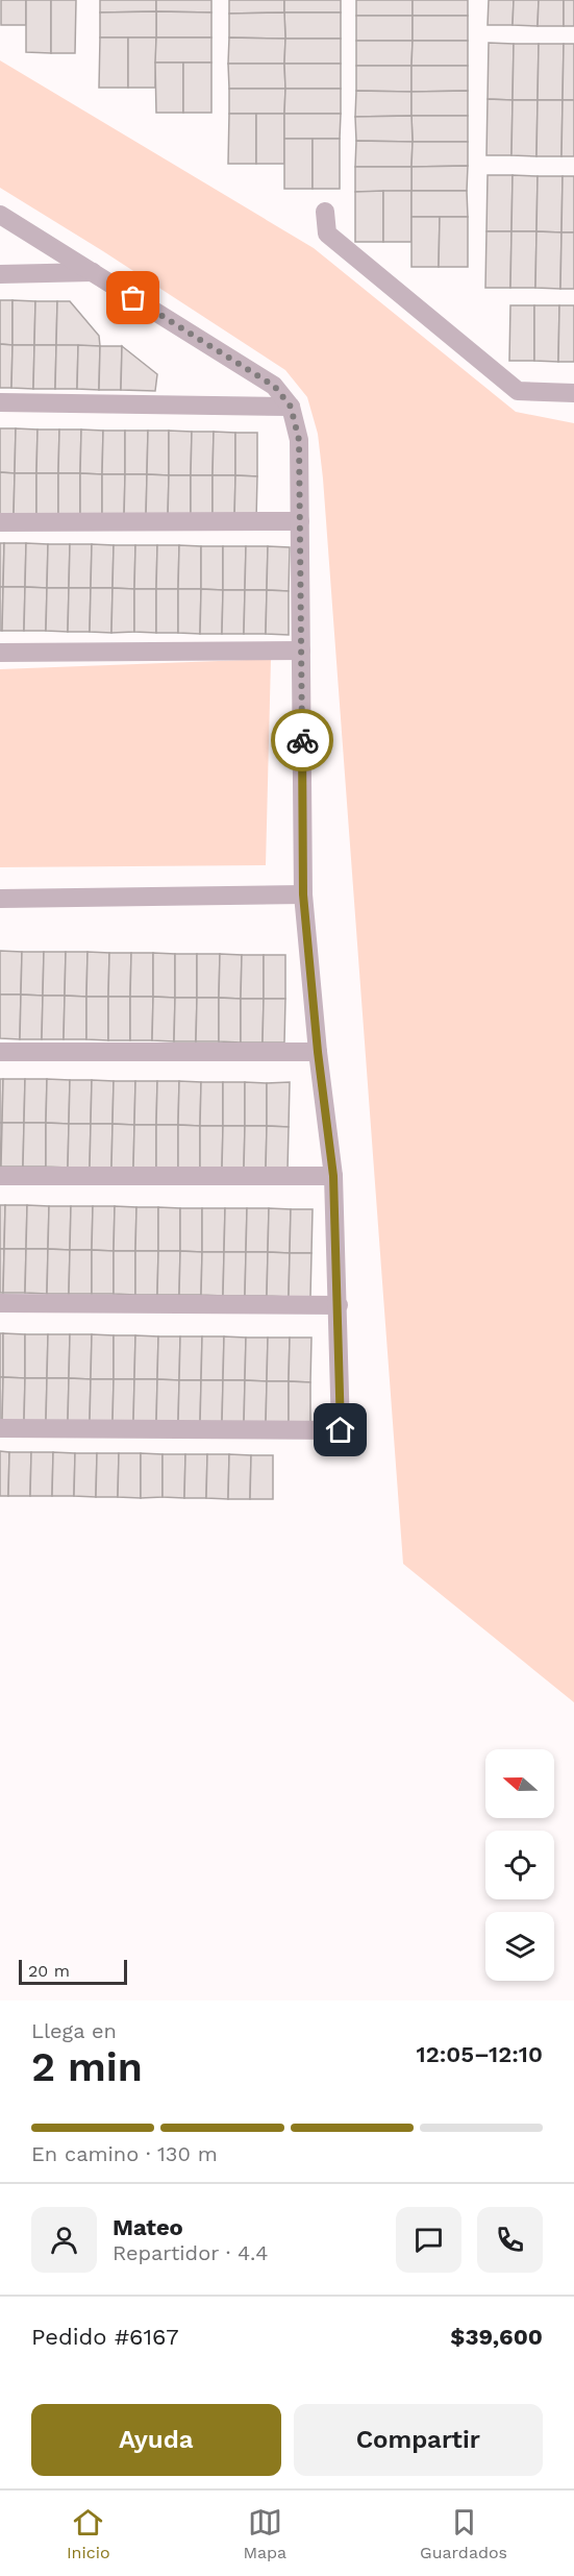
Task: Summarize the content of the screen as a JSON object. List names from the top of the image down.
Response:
{
  "scale_bar": "20 m",
  "north": "left",
  "page": {
    "scale": "20 m",
    "heading": ["2 min", "Llega en", "12:05–12:10"],
    "panel": [
      "Mateo",
      "Repartidor · 4.4",
      "Pedido #6167",
      "$39,600"
    ],
    "bar": "En camino · 130 m",
    "buttons": ["Ayuda", "Compartir"],
    "tabs": ["Inicio", "Mapa", "Guardados"]
  }
}
